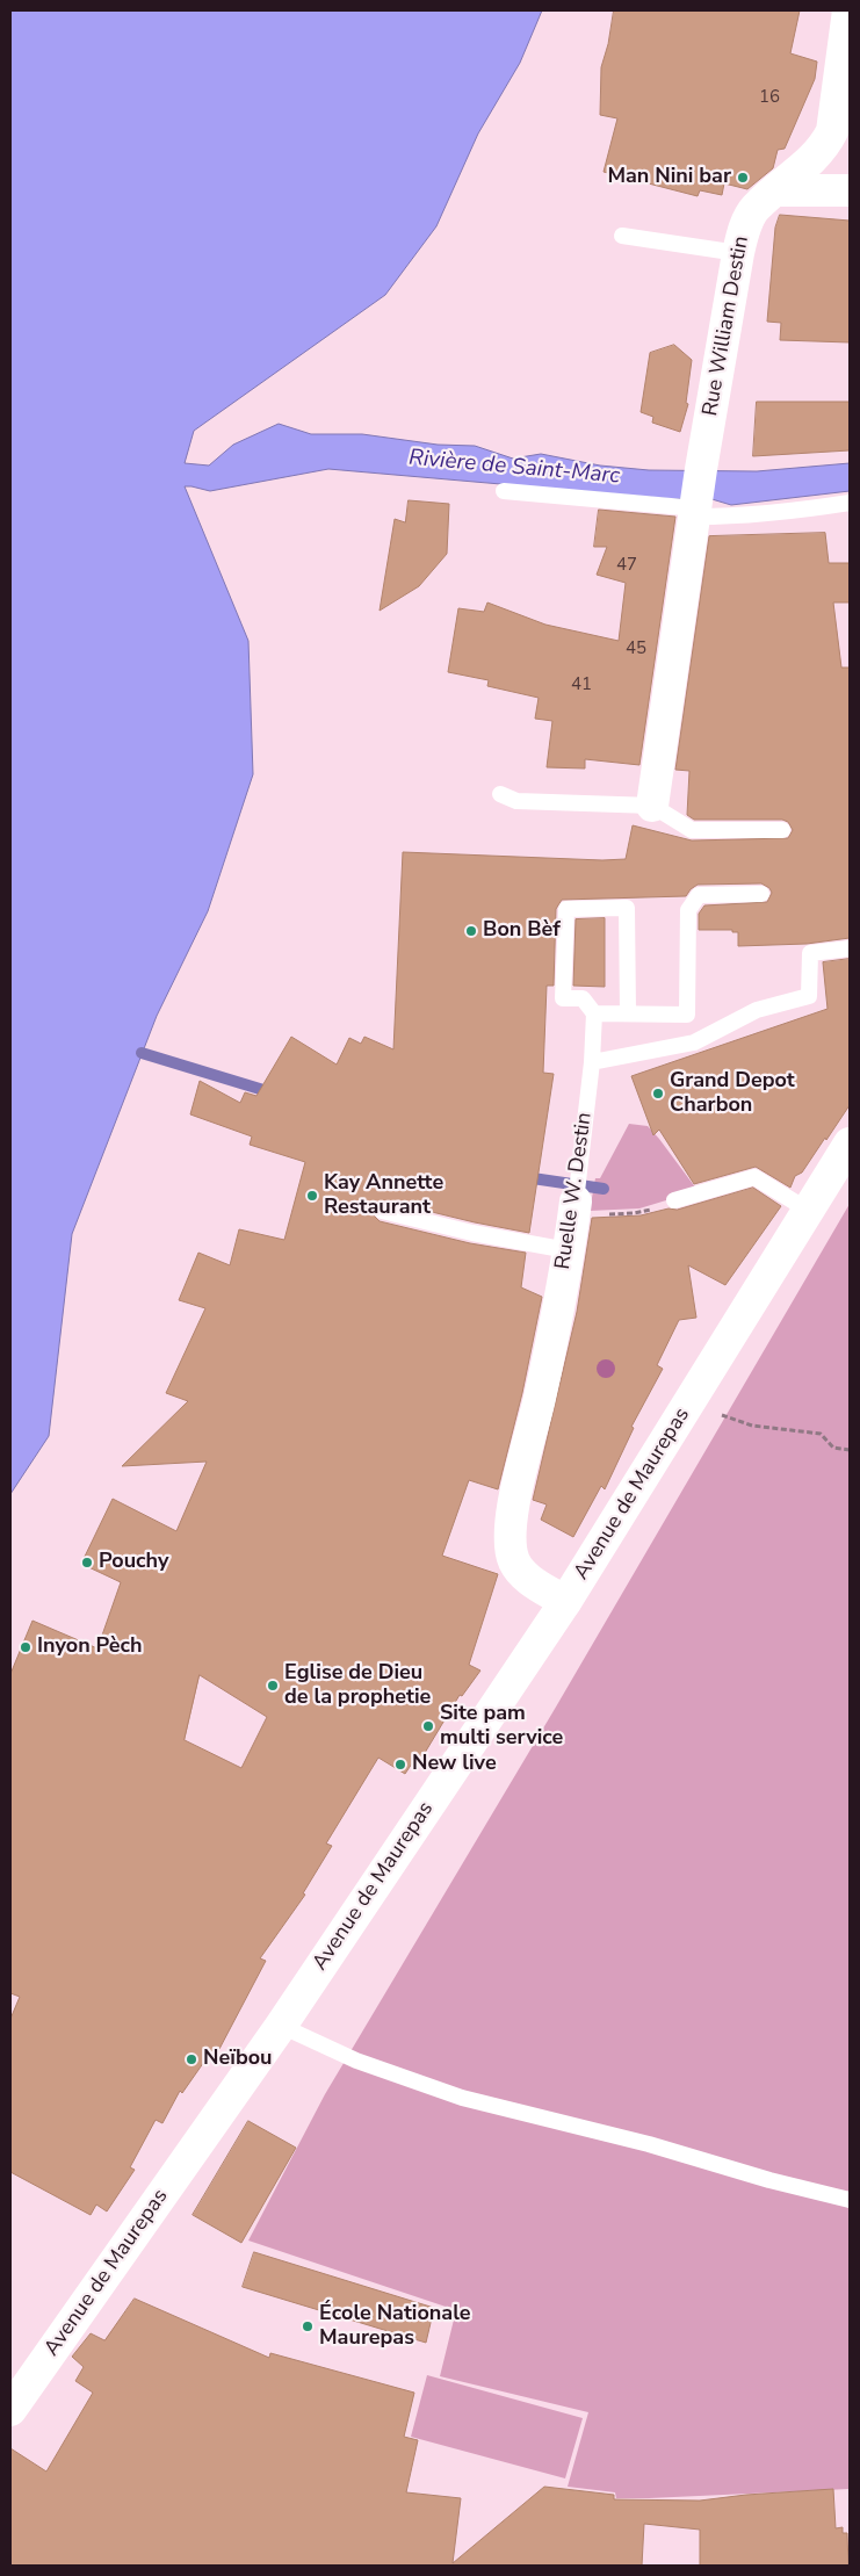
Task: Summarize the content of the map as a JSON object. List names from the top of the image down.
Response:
{
  "streets": {
    "street": ["Rue William Destin", "Ruelle W. Destin", "Avenue de Maurepas"]
  },
  "crossings": [
    ["Ruelle W. Destin", "Avenue de Maurepas"]
  ],
  "water": ["Rivière de Saint-Marc"],
  "places": [
    "Man Nini bar",
    "Bon Bèf",
    "Grand Depot Charbon",
    "Kay Annette Restaurant",
    "Pouchy",
    "Inyon Pèch",
    "Eglise de Dieu de la prophetie",
    "Site pam multi service",
    "New live",
    "Neïbou",
    "École Nationale Maurepas"
  ],
  "house_numbers": [
    "16",
    "47",
    "45",
    "41"
  ]
}
